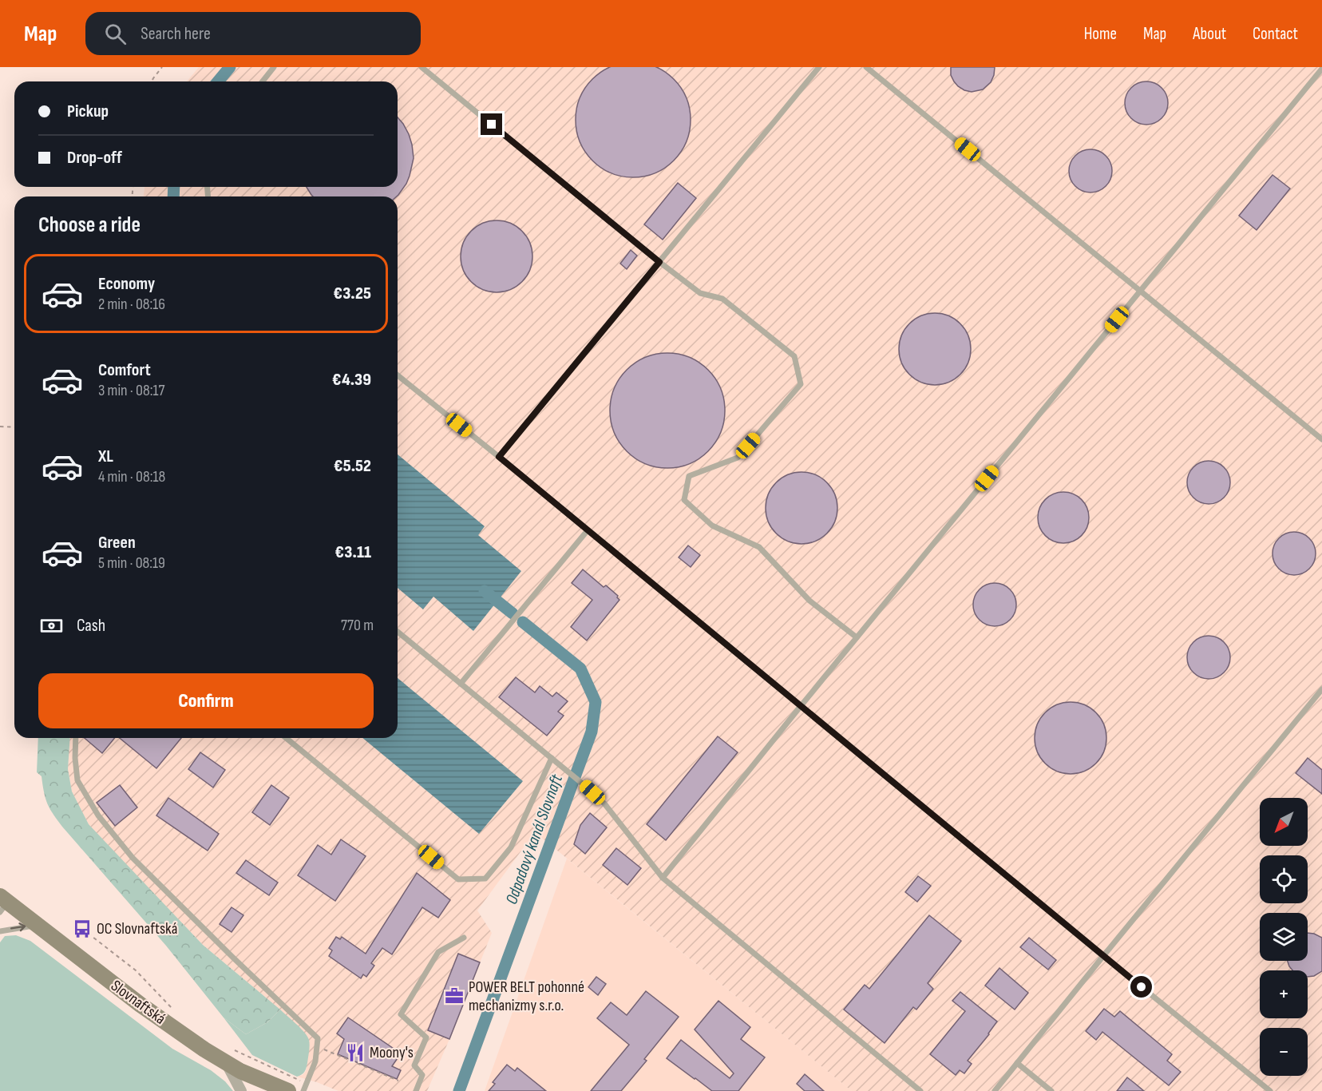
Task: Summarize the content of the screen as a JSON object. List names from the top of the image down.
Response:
{
  "streets": {
    "main road": ["Slovnaftská"]
  },
  "water": ["Odpadový kanál Slovnaft"],
  "places": {
    "bus stop": ["OC Slovnaftská"],
    "office": ["POWER BELT pohonné mechanizmy s.r.o."],
    "restaurant": ["Moony's"]
  },
  "north": "bottom left",
  "page": {
    "header": "Map",
    "search": "Search here",
    "nav": [
      "Home",
      "Map",
      "About",
      "Contact"
    ],
    "banner": ["Pickup", "Drop-off"],
    "heading": "Choose a ride",
    "list": [
      {
        "name": "Economy",
        "note": "2 min · 08:16",
        "value": "€3.25"
      },
      {
        "name": "Comfort",
        "note": "3 min · 08:17",
        "value": "€4.39"
      },
      {
        "name": "XL",
        "note": "4 min · 08:18",
        "value": "€5.52"
      },
      {
        "name": "Green",
        "note": "5 min · 08:19",
        "value": "€3.11"
      }
    ],
    "pay": ["Cash", "770 m"],
    "buttons": "Confirm",
    "map_buttons": ["+", "−"]
  }
}
